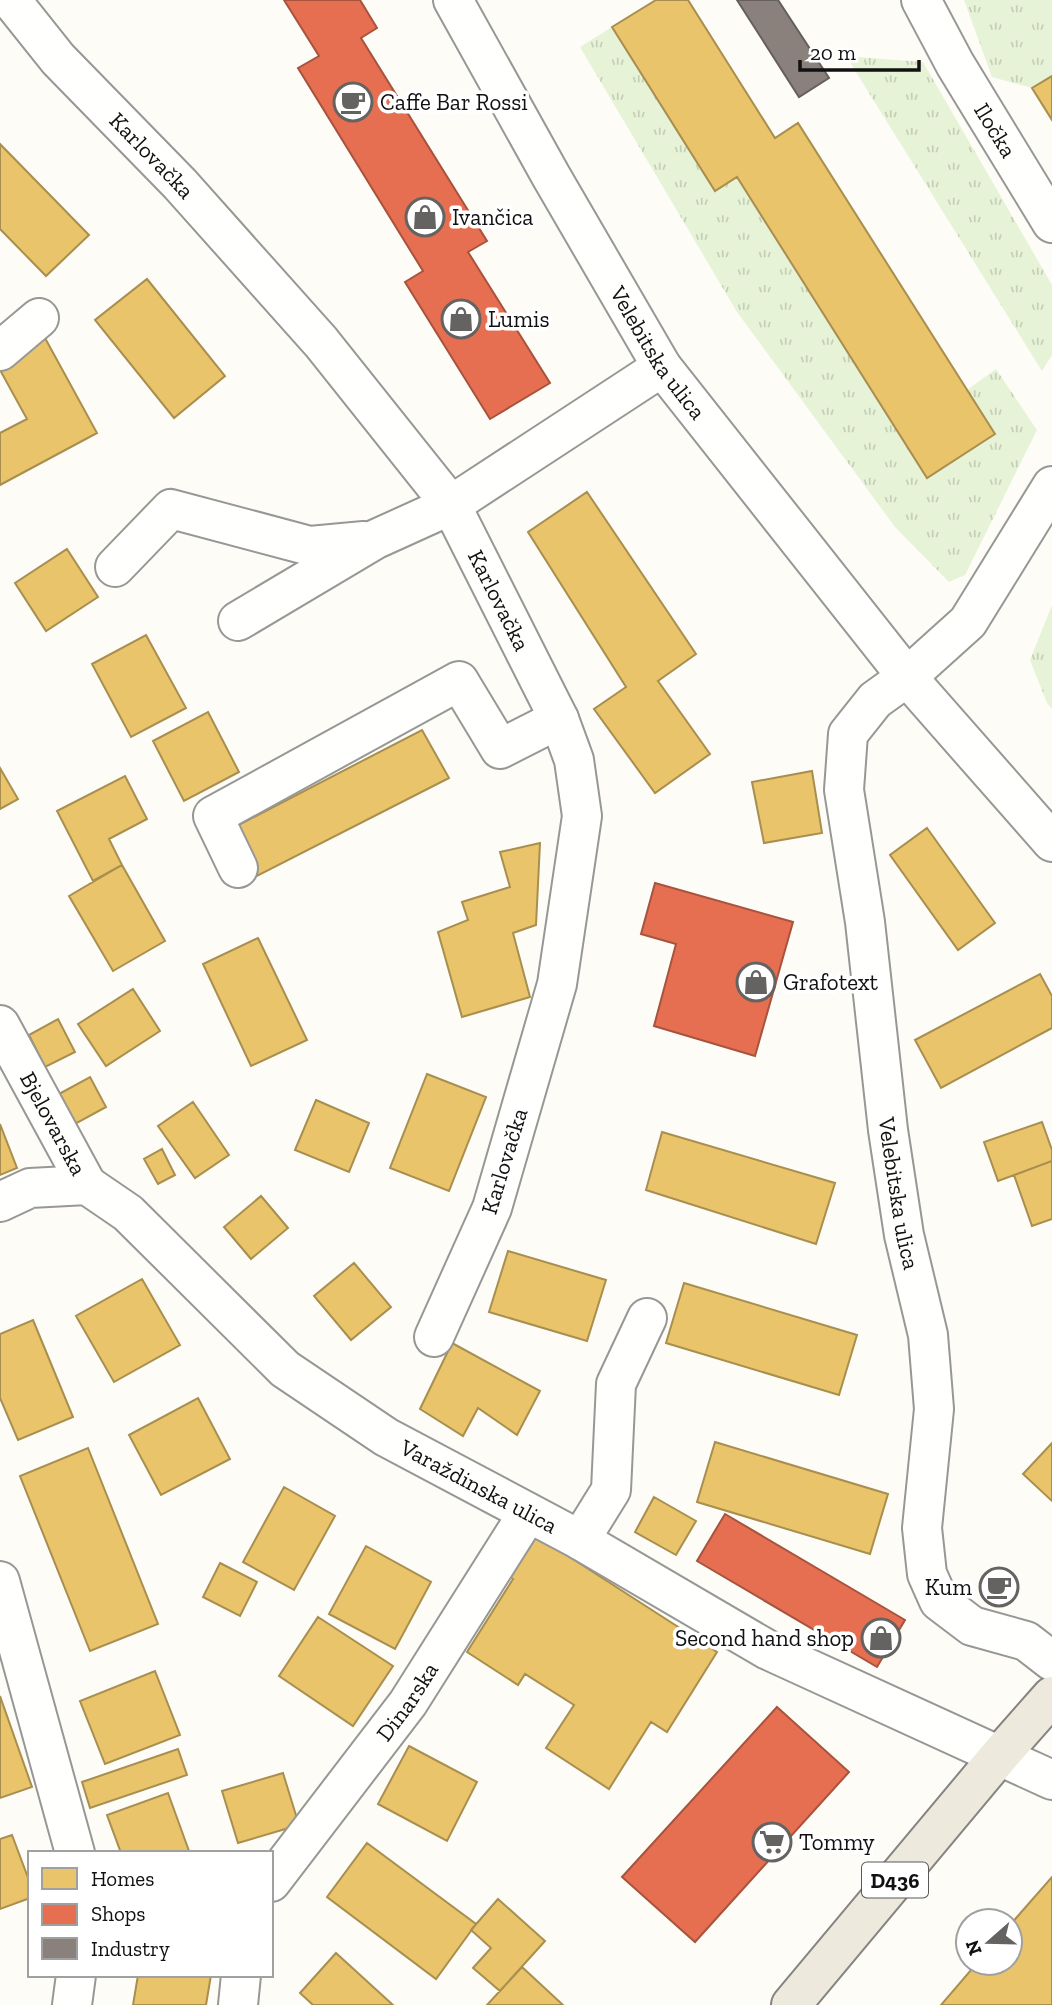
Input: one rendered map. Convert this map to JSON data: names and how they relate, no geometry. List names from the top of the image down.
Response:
{
  "streets": {
    "main road": ["D436"],
    "street": [
      "Iločka",
      "Karlovačka",
      "Velebitska ulica",
      "Bjelovarska",
      "Varaždinska ulica",
      "Dinarska"
    ]
  },
  "crossings": [
    ["Bjelovarska", "Varaždinska ulica"],
    ["Varaždinska ulica", "Dinarska"],
    ["Varaždinska ulica", "D436"]
  ],
  "places": {
    "cafe": ["Caffe Bar Rossi", "Kum"],
    "shop": [
      "Ivančica",
      "Lumis",
      "Grafotext",
      "Second hand shop"
    ],
    "supermarket": ["Tommy"]
  },
  "legend": ["Homes", "Shops", "Industry"],
  "scale_bar": "20 m",
  "north": "left"
}
